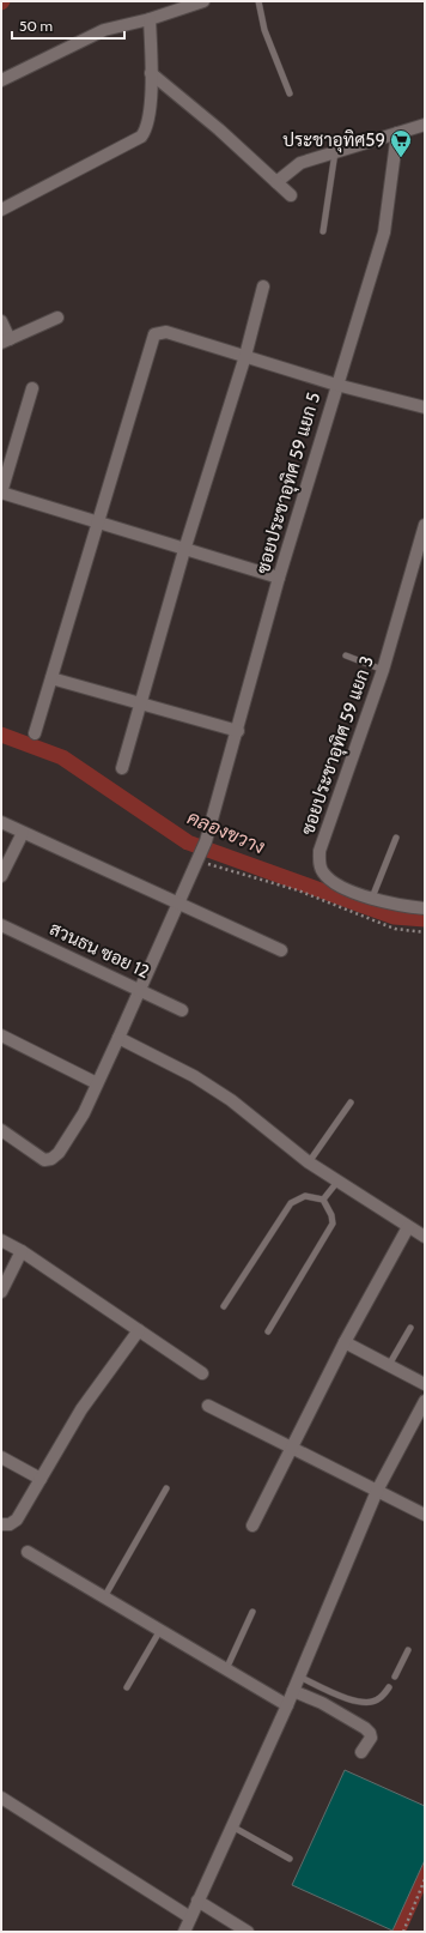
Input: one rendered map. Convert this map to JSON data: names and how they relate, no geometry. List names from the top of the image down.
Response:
{
  "streets": {
    "street": ["ซอยประชาอุทิศ 59 แยก 5", "ซอยประชาอุทิศ 59 แยก 3", "สวนธน ซอย 12"]
  },
  "crossings": [
    ["ซอยประชาอุทิศ 59 แยก 5", "สวนธน ซอย 12"]
  ],
  "water": ["คลองขวาง"],
  "places": {
    "supermarket": ["ประชาอุทิศ59"]
  },
  "scale_bar": "50 m"
}
